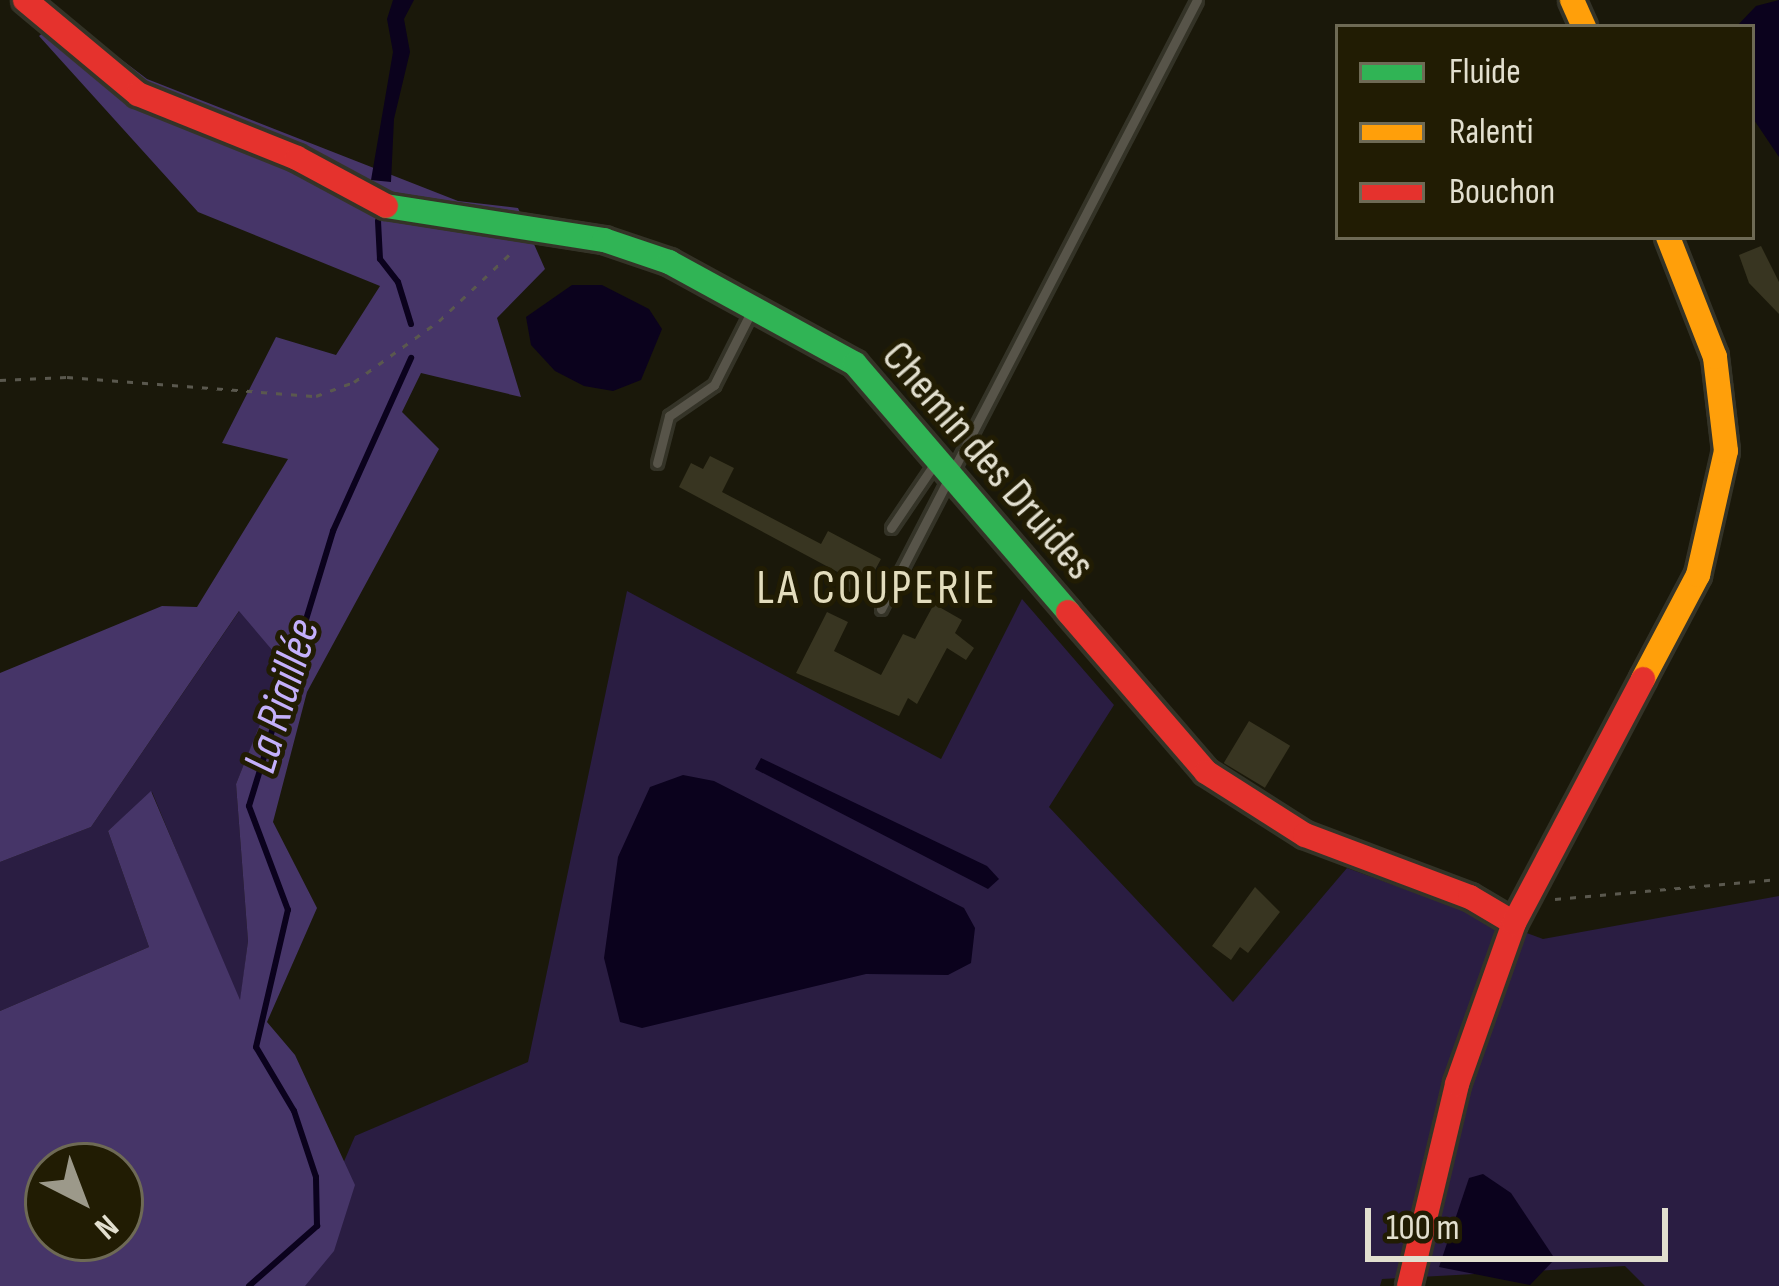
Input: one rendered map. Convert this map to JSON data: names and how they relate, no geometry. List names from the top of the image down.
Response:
{
  "streets": {
    "street": ["Chemin des Druides"]
  },
  "districts": ["LA COUPERIE"],
  "water": ["La Riaillée"],
  "legend": ["Fluide", "Ralenti", "Bouchon"],
  "scale_bar": "100 m",
  "north": "bottom right"
}
